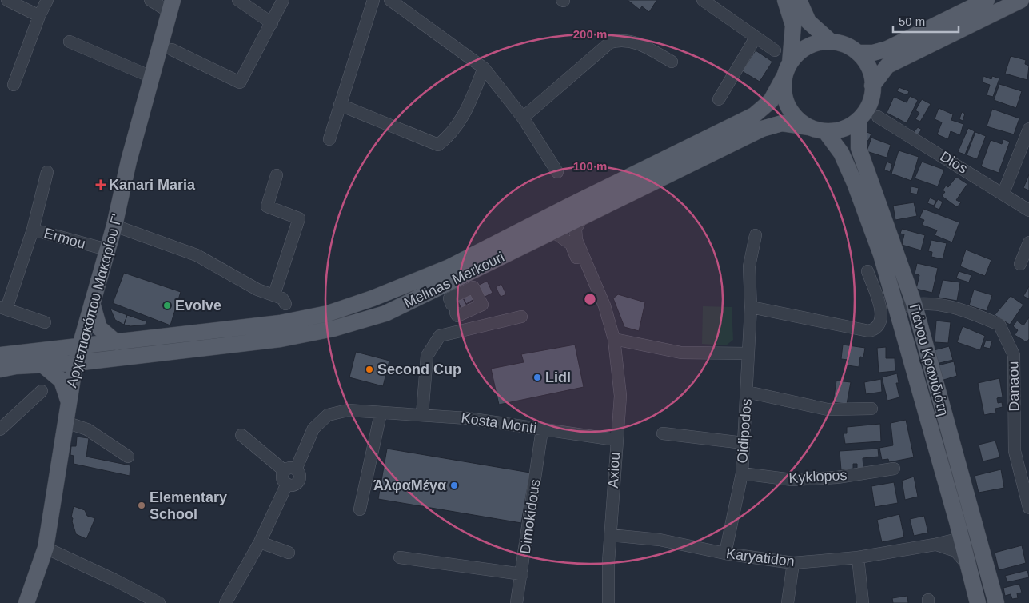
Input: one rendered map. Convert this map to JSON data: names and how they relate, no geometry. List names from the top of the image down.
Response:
{
  "streets": {
    "main road": ["Melinas Merkouri", "Αρχιεπισκόπου Μακαρίου Γ'", "Γιάνου Κρανιδιότη"],
    "street": [
      "Dios",
      "Ermou",
      "Danaou",
      "Kosta Monti",
      "Oidipodos",
      "Axiou",
      "Kyklopos",
      "Dimokidous",
      "Karyatidon"
    ]
  },
  "crossings": [
    ["Ermou", "Αρχιεπισκόπου Μακαρίου Γ'"],
    ["Melinas Merkouri", "Αρχιεπισκόπου Μακαρίου Γ'"],
    ["Melinas Merkouri", "Γιάνου Κρανιδιότη"],
    ["Melinas Merkouri", "Axiou"],
    ["Γιάνου Κρανιδιότη", "Danaou"],
    ["Γιάνου Κρανιδιότη", "Karyatidon"],
    ["Kosta Monti", "Axiou"],
    ["Kosta Monti", "Dimokidous"],
    ["Oidipodos", "Kyklopos"],
    ["Oidipodos", "Karyatidon"],
    ["Axiou", "Karyatidon"]
  ],
  "places": {
    "health": ["Kanari Maria"],
    "other": [
      "Evolve",
      "Second Cup",
      "Lidl",
      "ΆλφαΜέγα",
      "Elementary School"
    ]
  },
  "scale_bar": "50 m",
  "rings": ["200 m", "100 m"]
}
